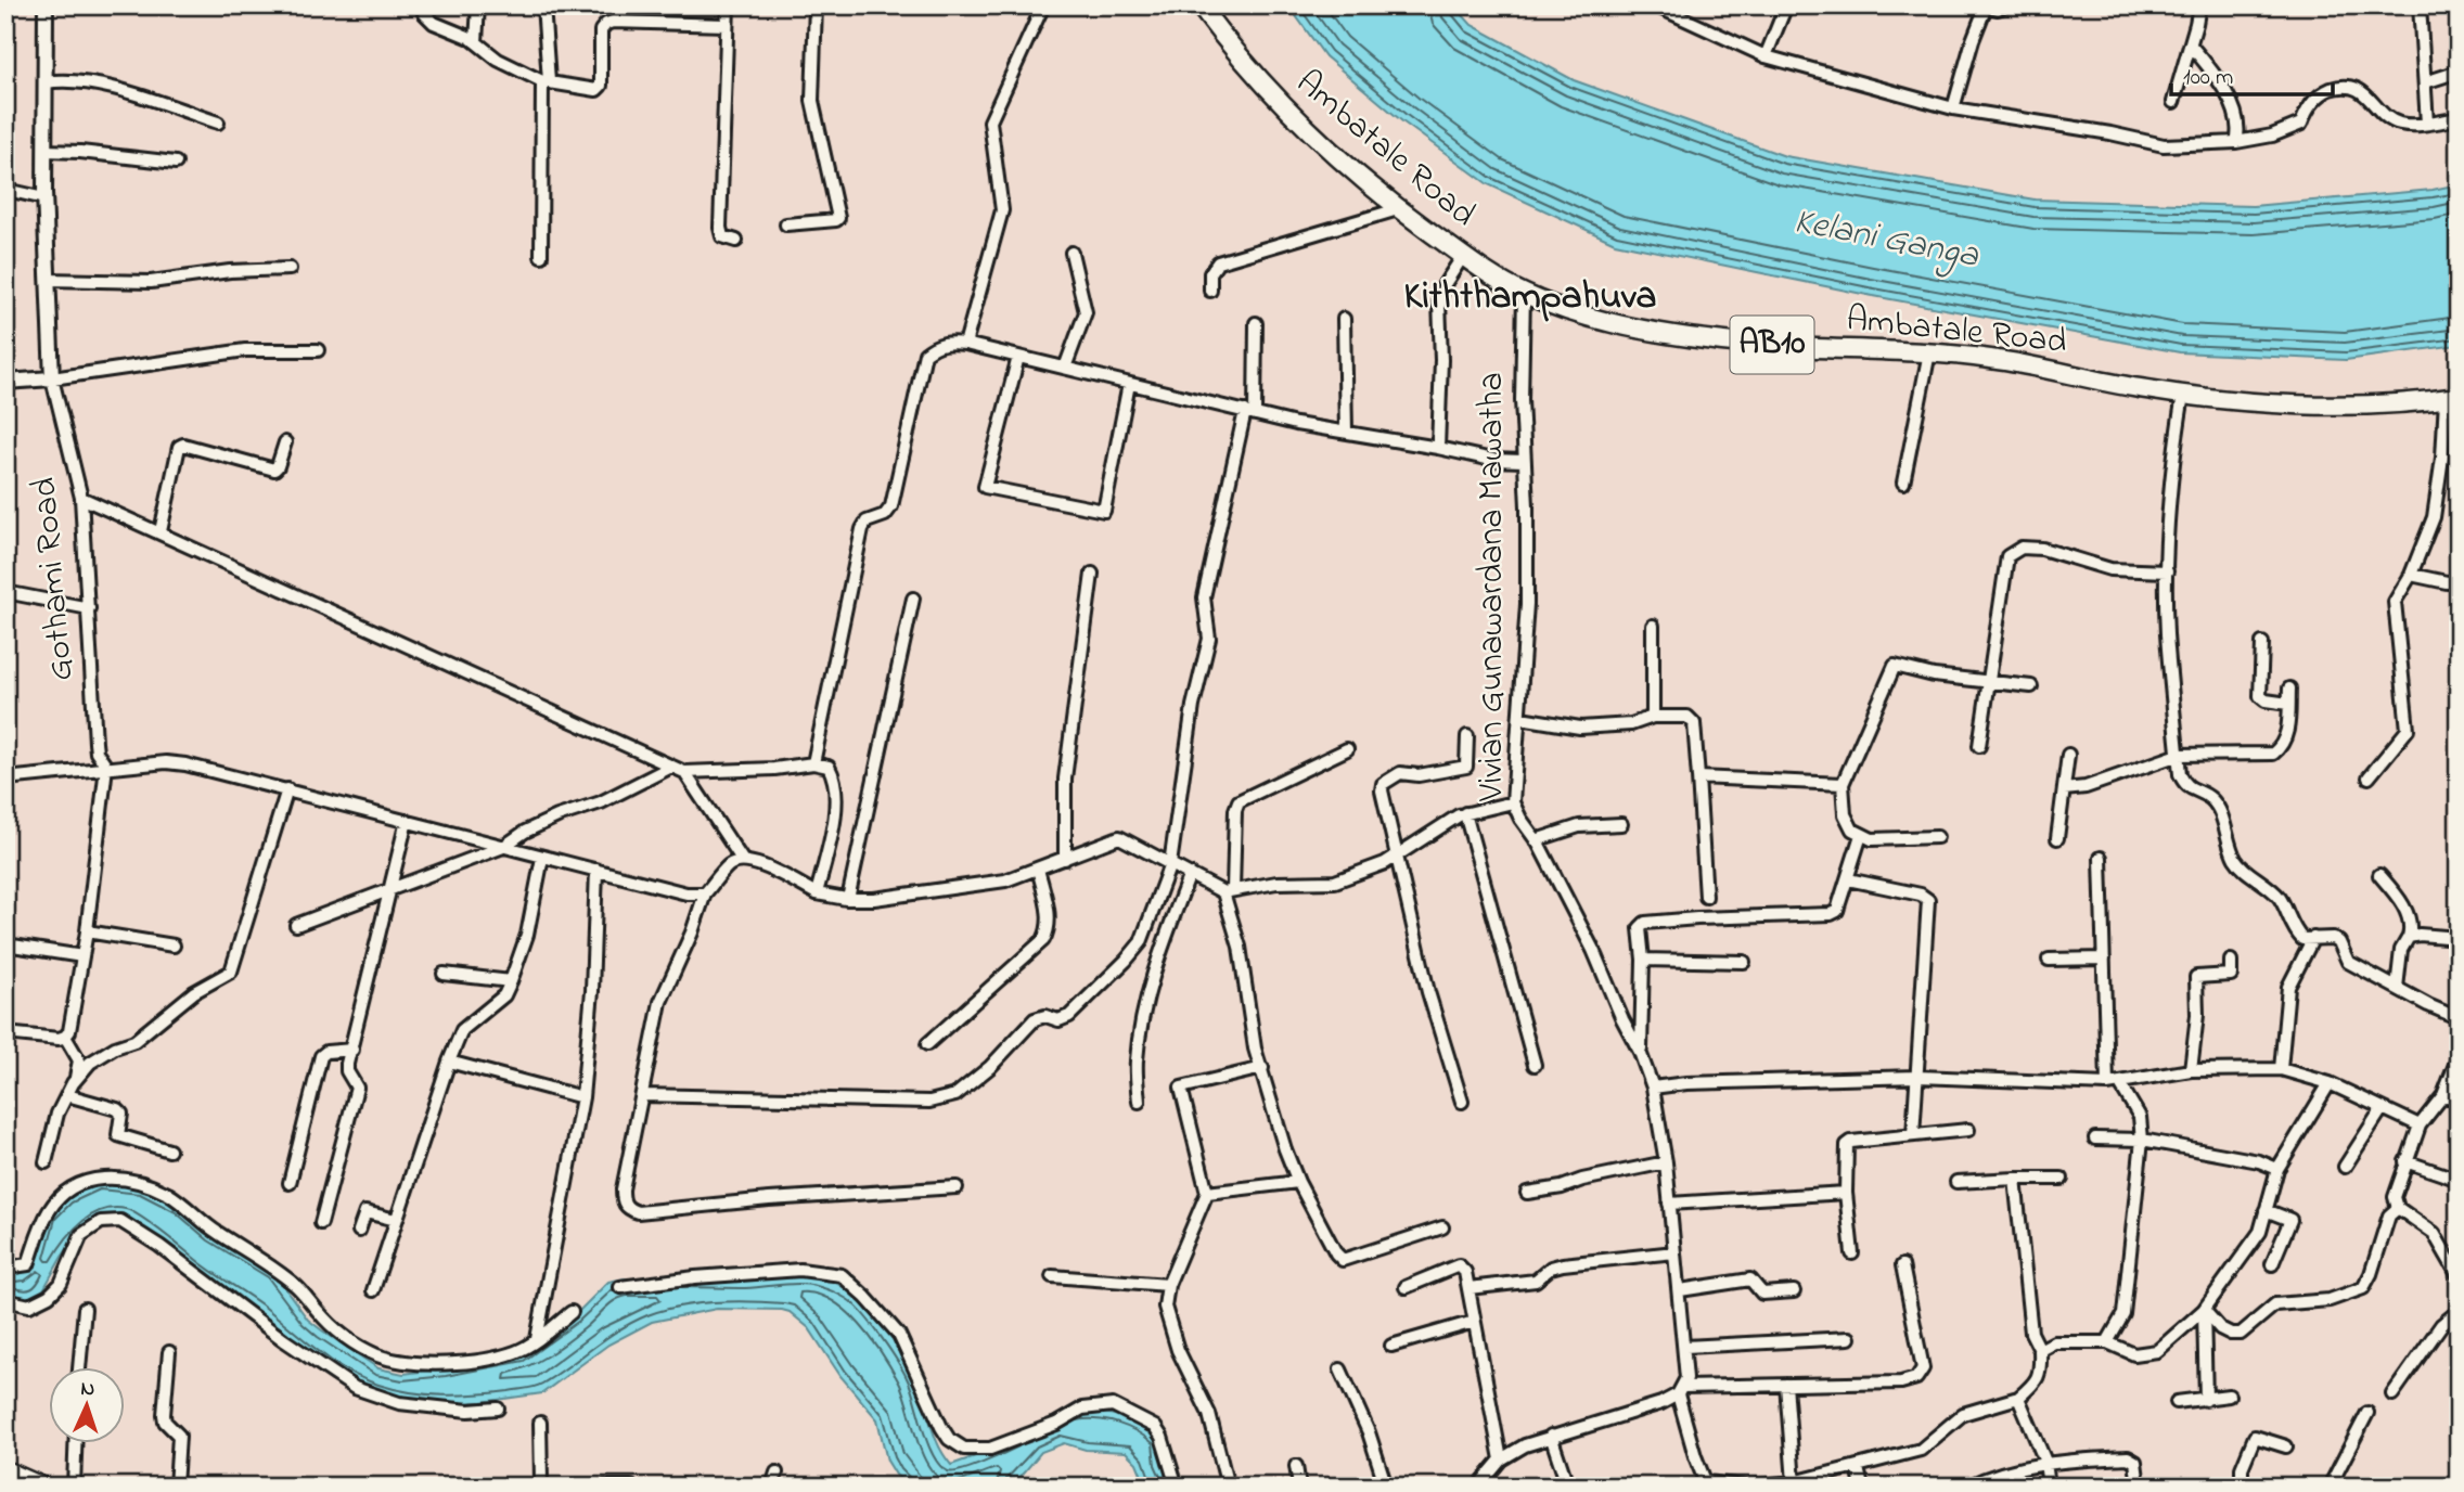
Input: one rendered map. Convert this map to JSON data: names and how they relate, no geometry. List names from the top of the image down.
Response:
{
  "streets": {
    "main road": ["Ambatale Road", "AB10"],
    "street": ["Gothami Road", "Vivian Gunawardana Mawatha"]
  },
  "crossings": [
    ["Ambatale Road", "Vivian Gunawardana Mawatha"]
  ],
  "districts": ["Kiththampahuva"],
  "water": ["Kelani Ganga"],
  "scale_bar": "100 m",
  "north": "top"
}
